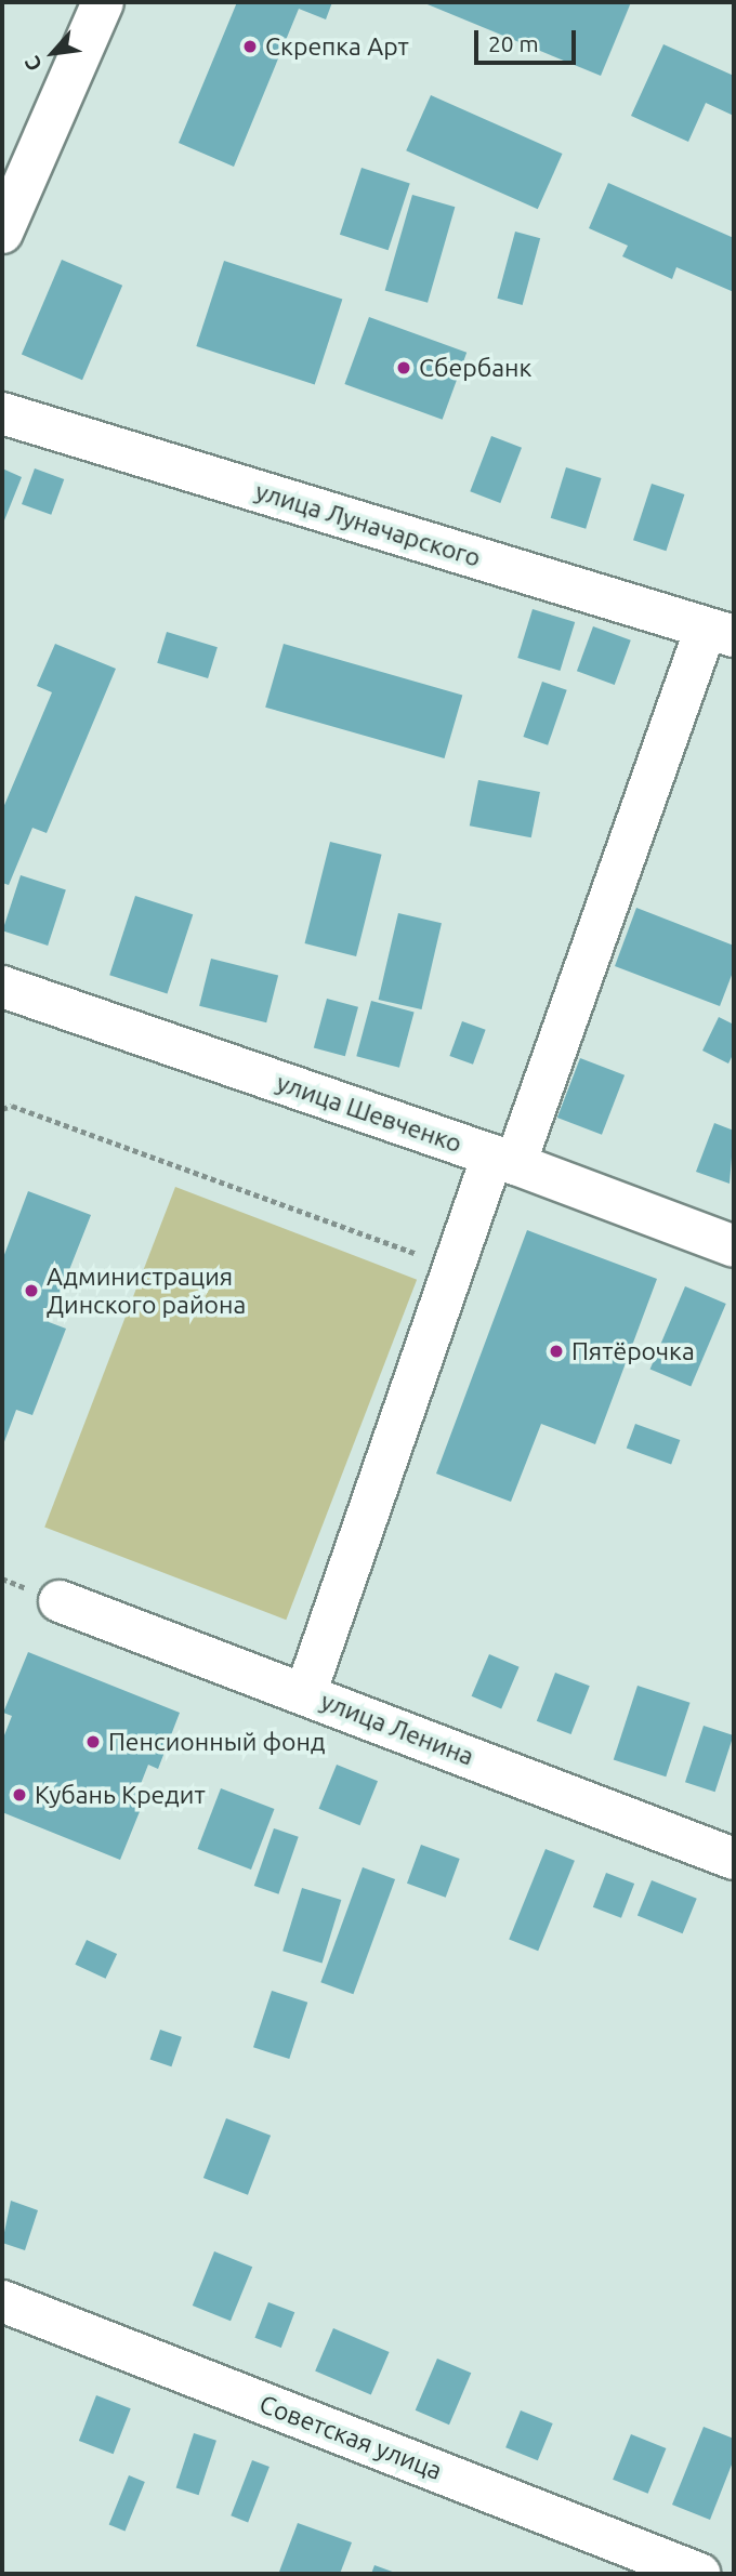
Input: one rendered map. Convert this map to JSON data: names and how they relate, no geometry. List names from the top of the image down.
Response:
{
  "streets": {
    "street": [
      "улица Луначарского",
      "улица Шевченко",
      "улица Ленина",
      "Советская улица"
    ]
  },
  "places": [
    "Скрепка Арт",
    "Сбербанк",
    "Администрация Динского района",
    "Пятёрочка",
    "Пенсионный фонд",
    "Кубань Кредит"
  ],
  "scale_bar": "20 m",
  "north": "bottom left"
}
